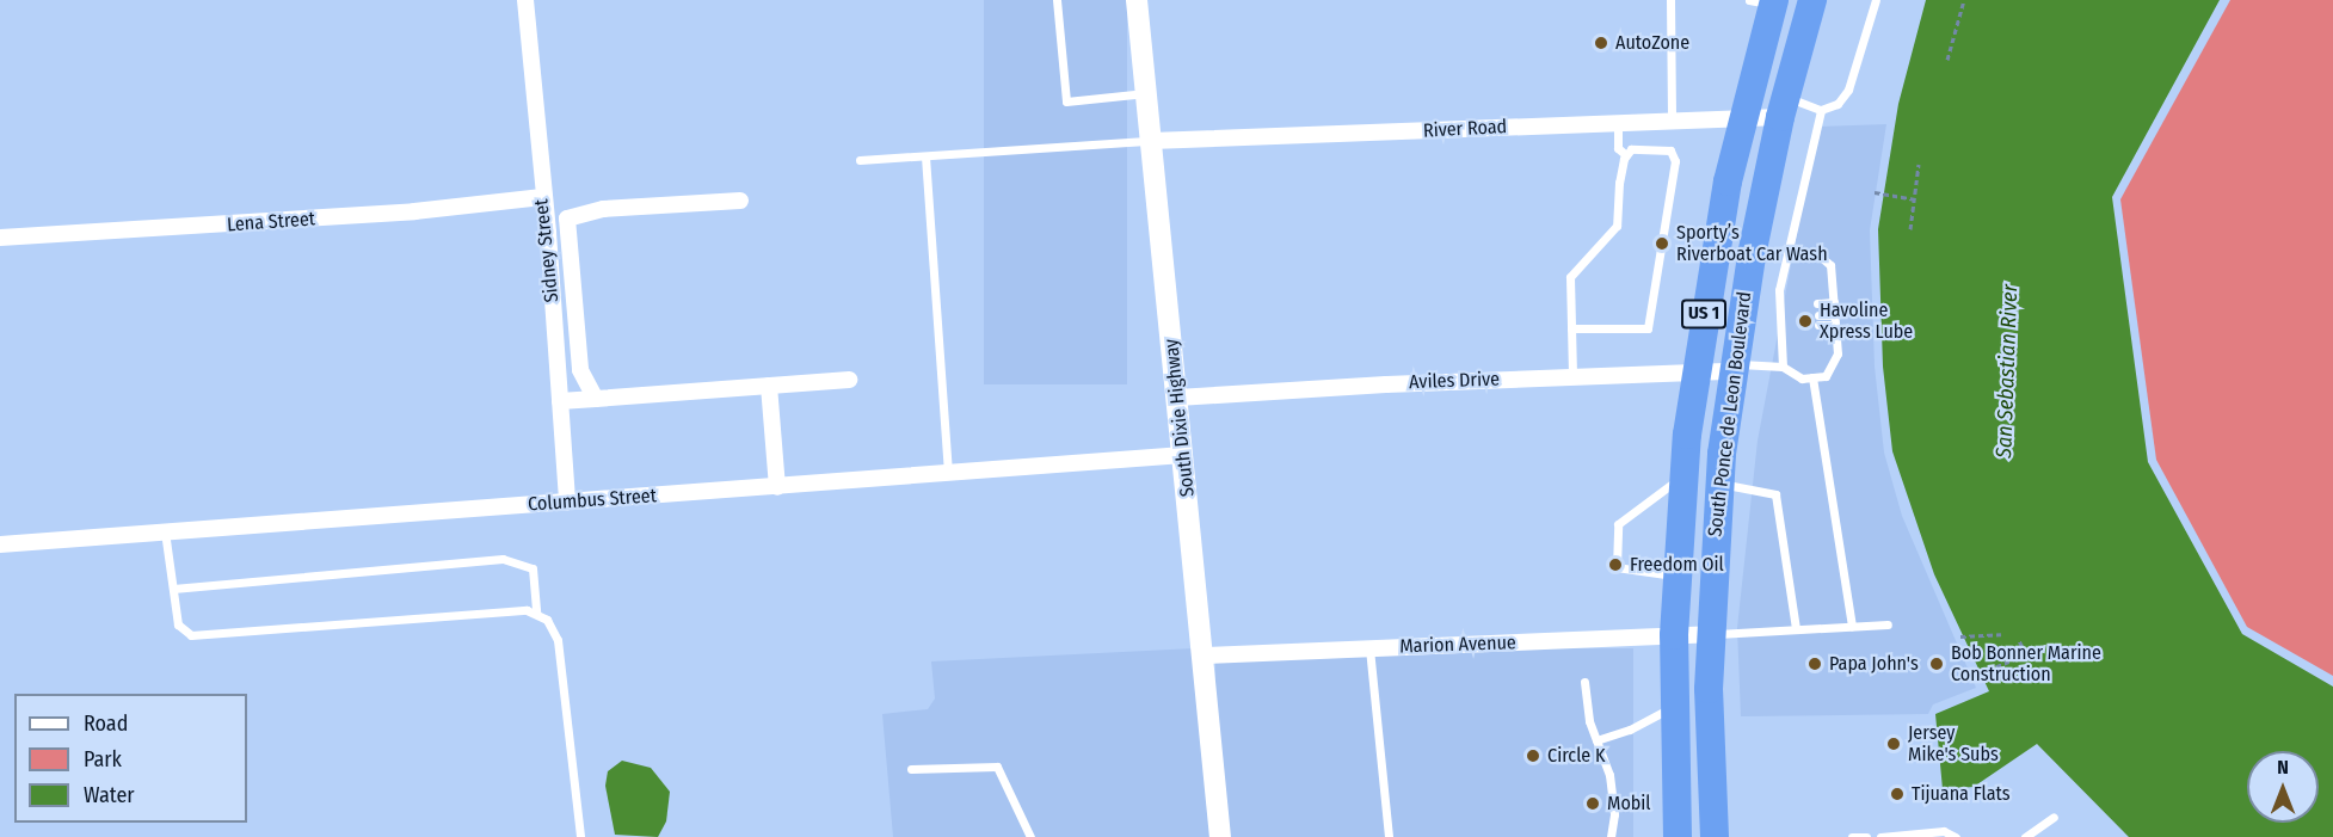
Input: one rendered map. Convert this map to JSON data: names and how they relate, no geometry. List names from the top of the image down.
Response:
{
  "streets": {
    "highway": ["US 1", "South Ponce de Leon Boulevard"],
    "main road": ["South Dixie Highway"],
    "street": [
      "River Road",
      "Lena Street",
      "Sidney Street",
      "Aviles Drive",
      "Columbus Street",
      "Marion Avenue"
    ]
  },
  "crossings": [
    ["River Road", "South Ponce de Leon Boulevard"],
    ["River Road", "South Dixie Highway"],
    ["Lena Street", "Sidney Street"],
    ["Sidney Street", "Columbus Street"],
    ["Aviles Drive", "South Ponce de Leon Boulevard"],
    ["Aviles Drive", "South Dixie Highway"],
    ["South Ponce de Leon Boulevard", "Marion Avenue"],
    ["South Dixie Highway", "Columbus Street"],
    ["South Dixie Highway", "Marion Avenue"]
  ],
  "water": ["San Sebastian River"],
  "places": [
    "AutoZone",
    "Sporty’s Riverboat Car Wash",
    "Havoline Xpress Lube",
    "Freedom Oil",
    "Papa John's",
    "Bob Bonner Marine Construction",
    "Jersey Mike's Subs",
    "Circle K",
    "Tijuana Flats",
    "Mobil"
  ],
  "legend": ["Road", "Park", "Water"],
  "north": "top"
}
